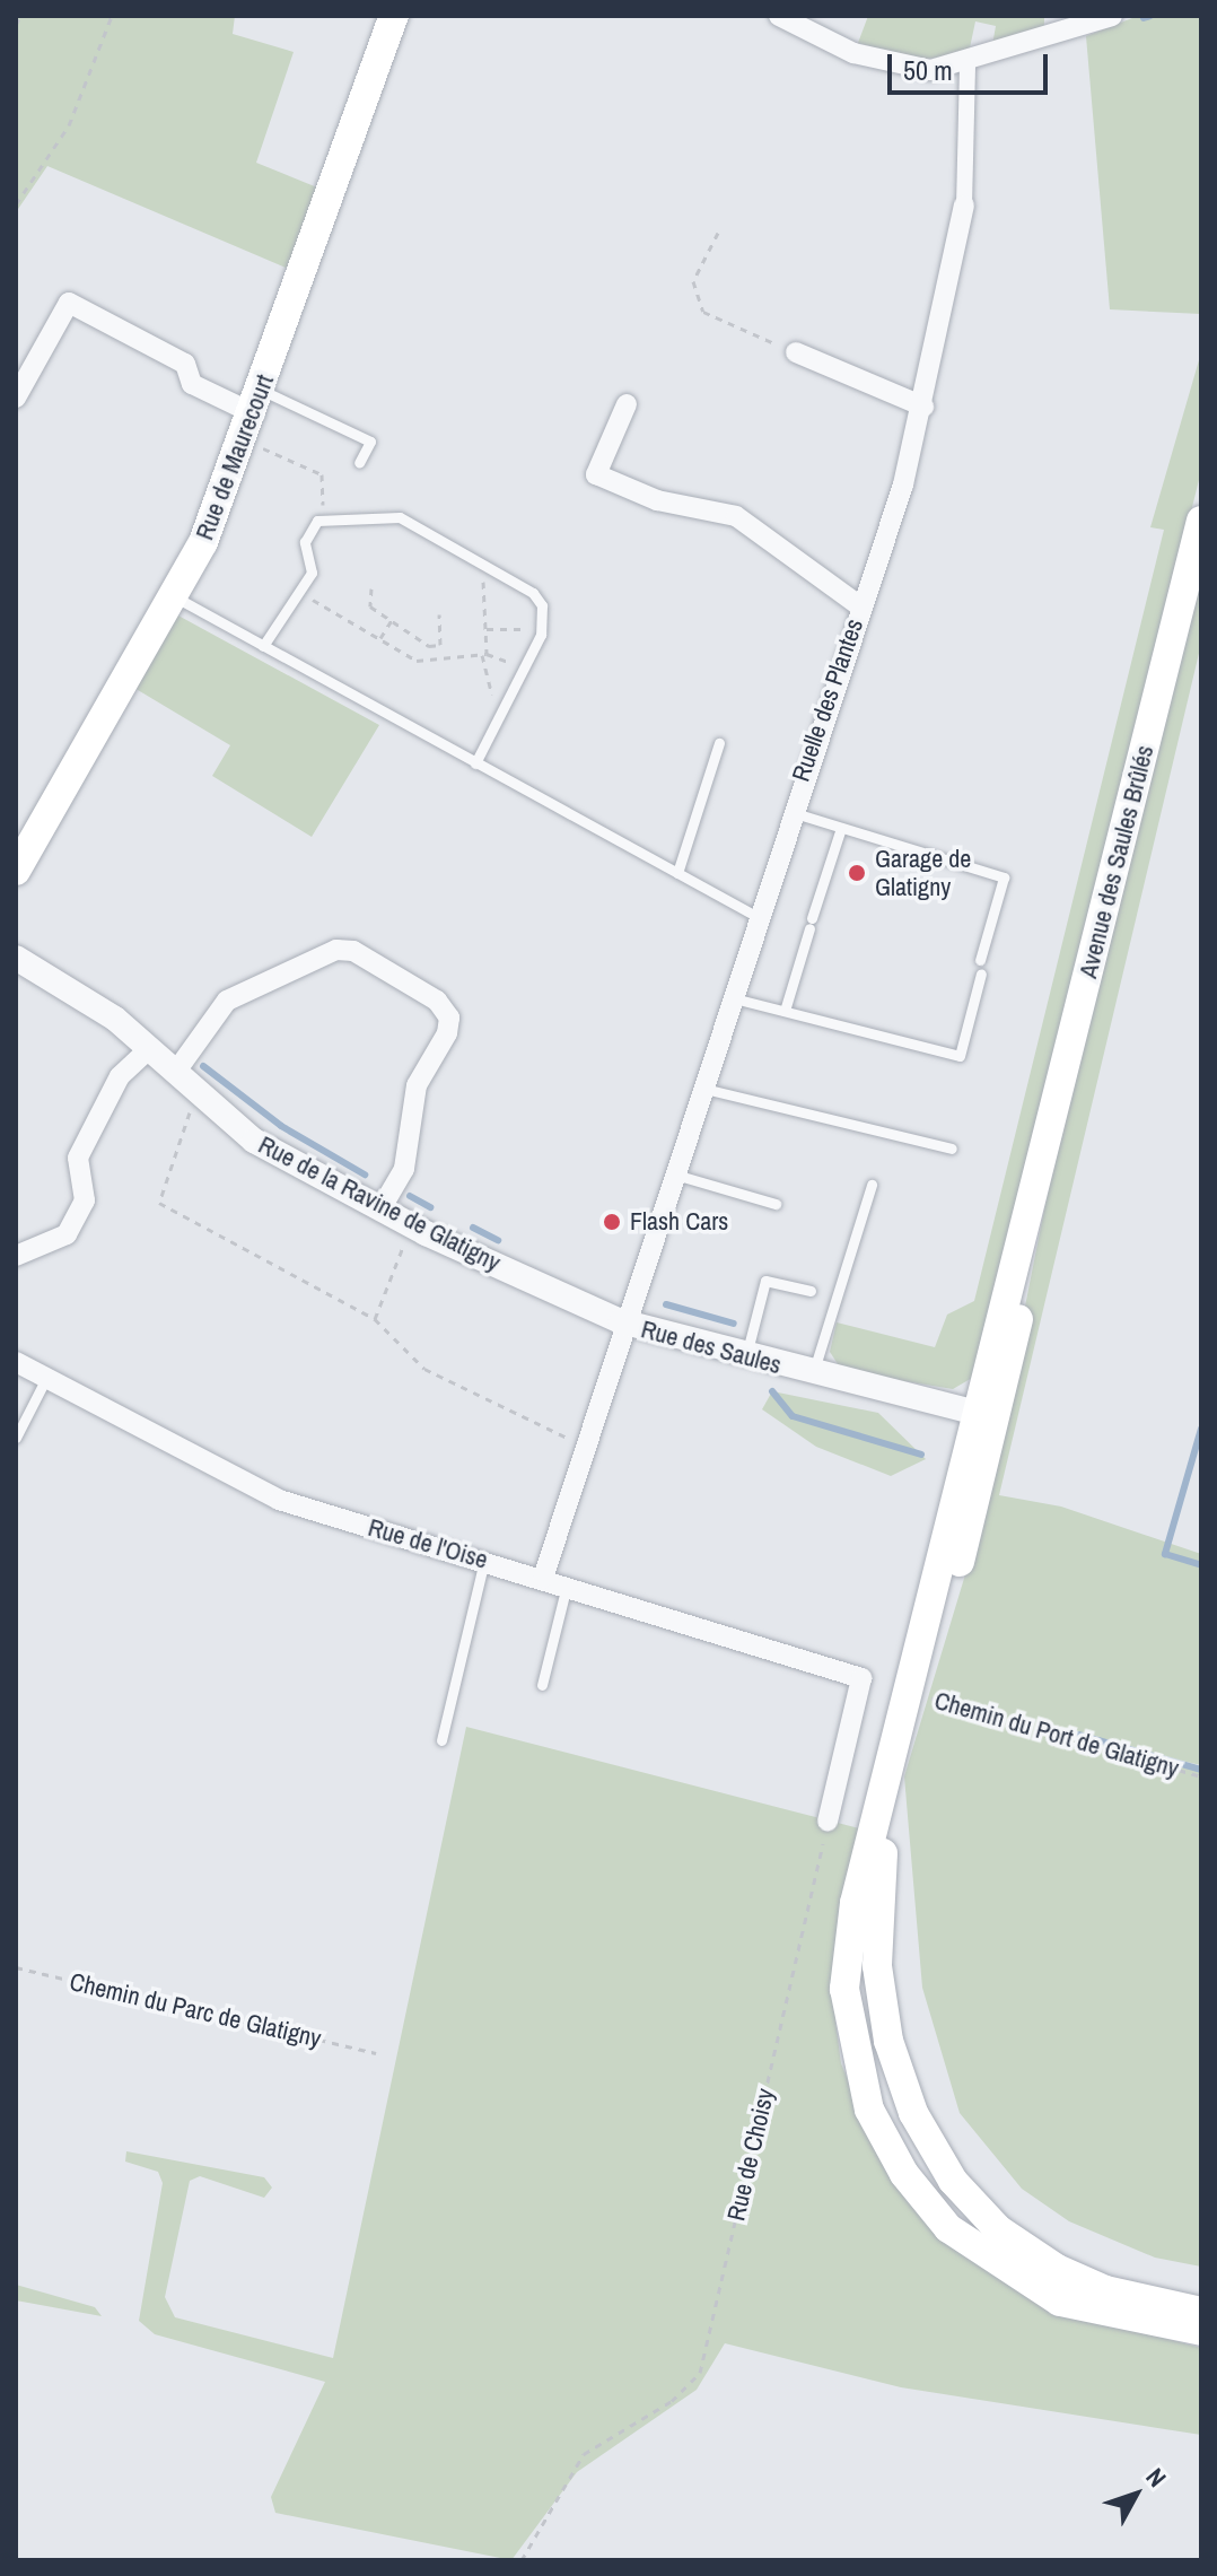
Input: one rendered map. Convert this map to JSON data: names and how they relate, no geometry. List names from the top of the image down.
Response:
{
  "streets": {
    "main road": ["Rue de Maurecourt", "Avenue des Saules Brûlés"],
    "street": [
      "Ruelle des Plantes",
      "Rue de la Ravine de Glatigny",
      "Rue des Saules",
      "Rue de l'Oise"
    ],
    "path": ["Chemin du Port de Glatigny", "Chemin du Parc de Glatigny", "Rue de Choisy"]
  },
  "crossings": [
    ["Ruelle des Plantes", "Rue de la Ravine de Glatigny"],
    ["Ruelle des Plantes", "Rue des Saules"],
    ["Avenue des Saules Brûlés", "Rue des Saules"],
    ["Avenue des Saules Brûlés", "Chemin du Port de Glatigny"],
    ["Rue de la Ravine de Glatigny", "Rue des Saules"],
    ["Rue des Saules", "Rue de l'Oise"],
    ["Rue de l'Oise", "Rue de Choisy"]
  ],
  "places": ["Garage de Glatigny", "Flash Cars"],
  "scale_bar": "50 m",
  "north": "top right"
}
